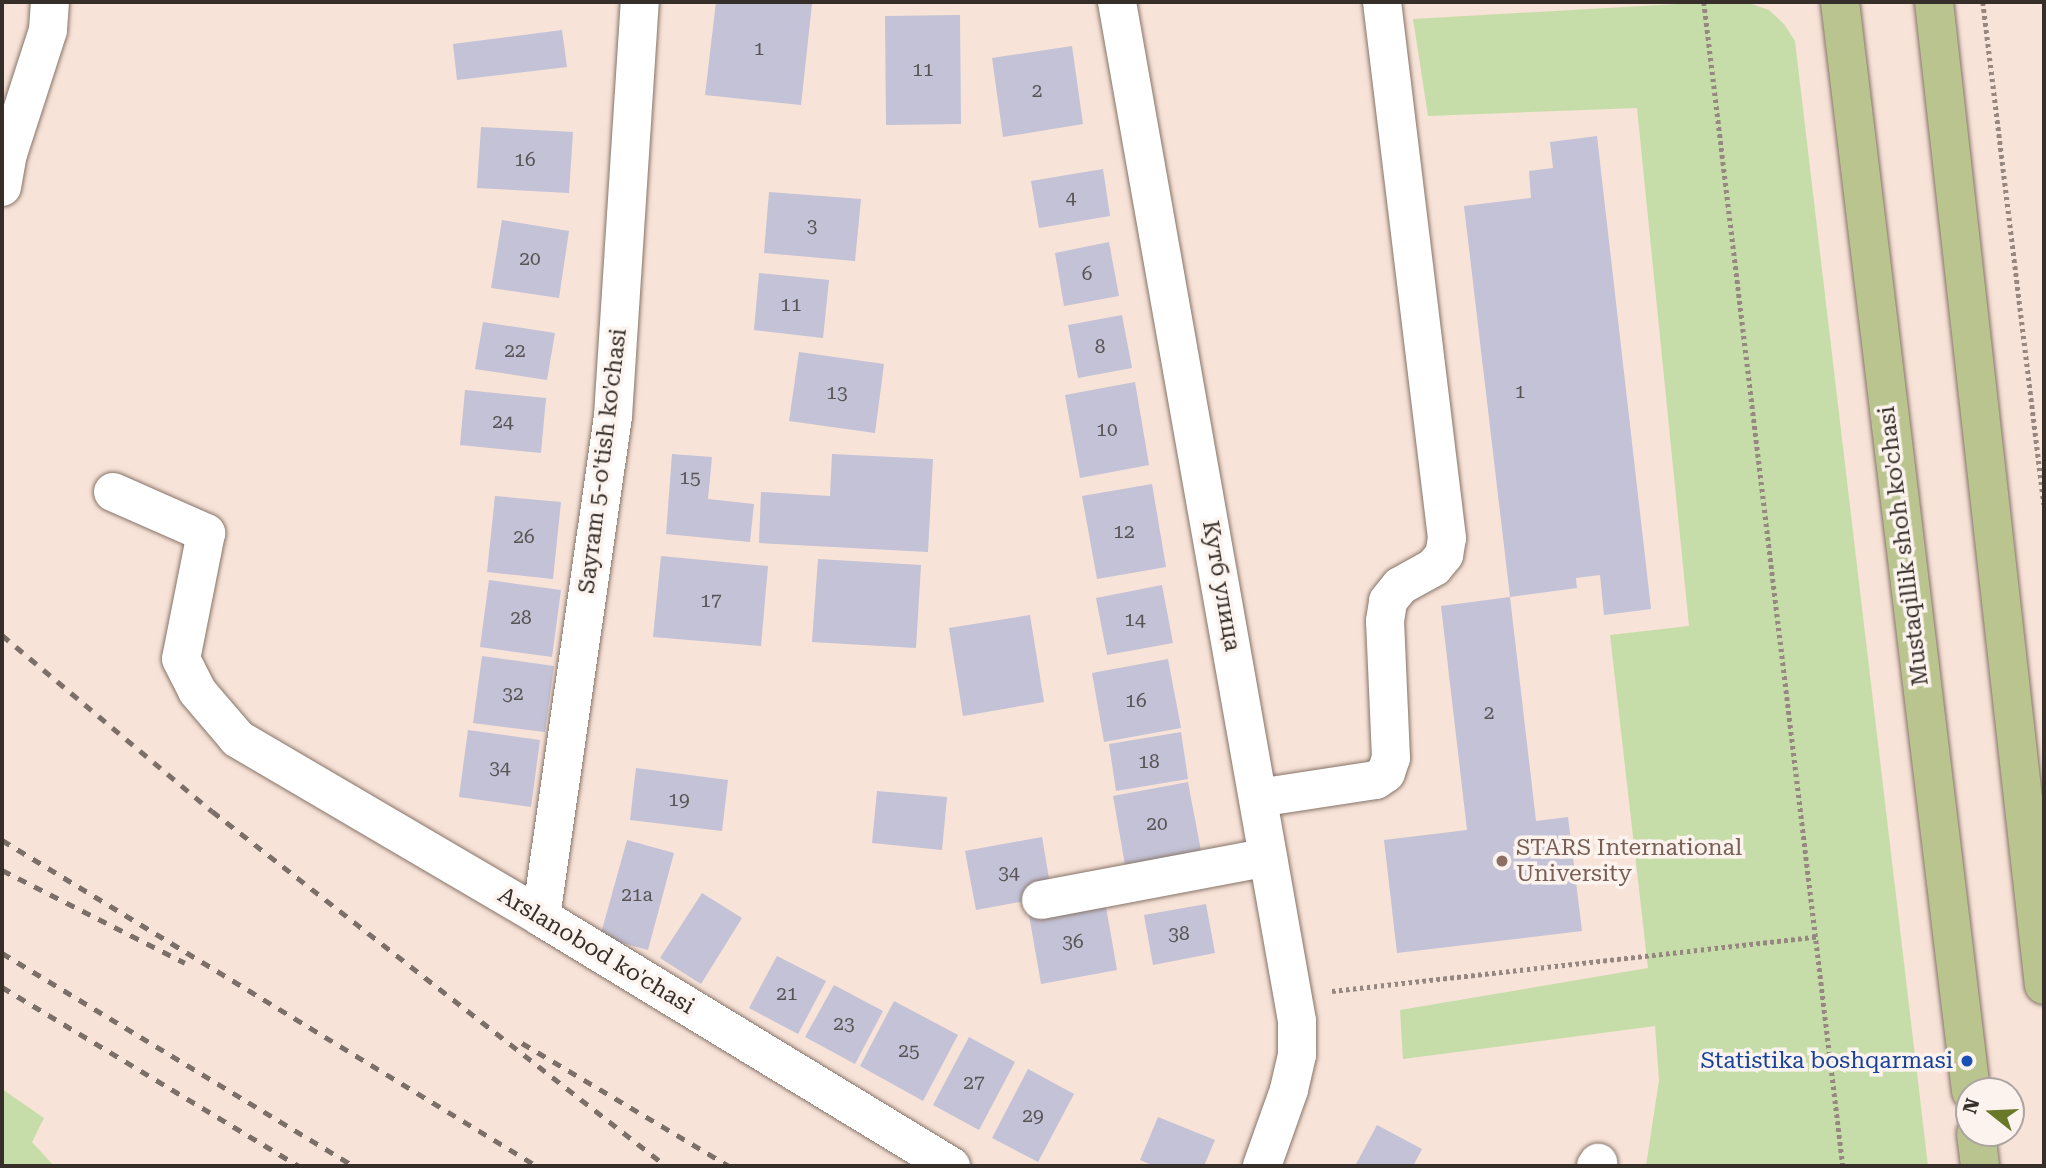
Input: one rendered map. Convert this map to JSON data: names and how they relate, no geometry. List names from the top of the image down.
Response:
{
  "streets": {
    "main road": ["Mustaqillik shoh ko'chasi"],
    "street": ["Sayram 5-o'tish ko'chasi", "Кутб улица", "Arslanobod ko'chasi"]
  },
  "crossings": [
    ["Sayram 5-o'tish ko'chasi", "Arslanobod ko'chasi"]
  ],
  "places": ["STARS International University", "Statistika boshqarmasi"],
  "house_numbers": [
    "1",
    "11",
    "2",
    "16",
    "4",
    "3",
    "20",
    "6",
    "11",
    "8",
    "22",
    "1",
    "13",
    "24",
    "10",
    "15",
    "12",
    "26",
    "17",
    "28",
    "14",
    "32",
    "16",
    "2",
    "18",
    "34",
    "19",
    "20",
    "34",
    "21a",
    "38",
    "36",
    "21",
    "23",
    "25",
    "27",
    "29"
  ],
  "north": "left"
}
